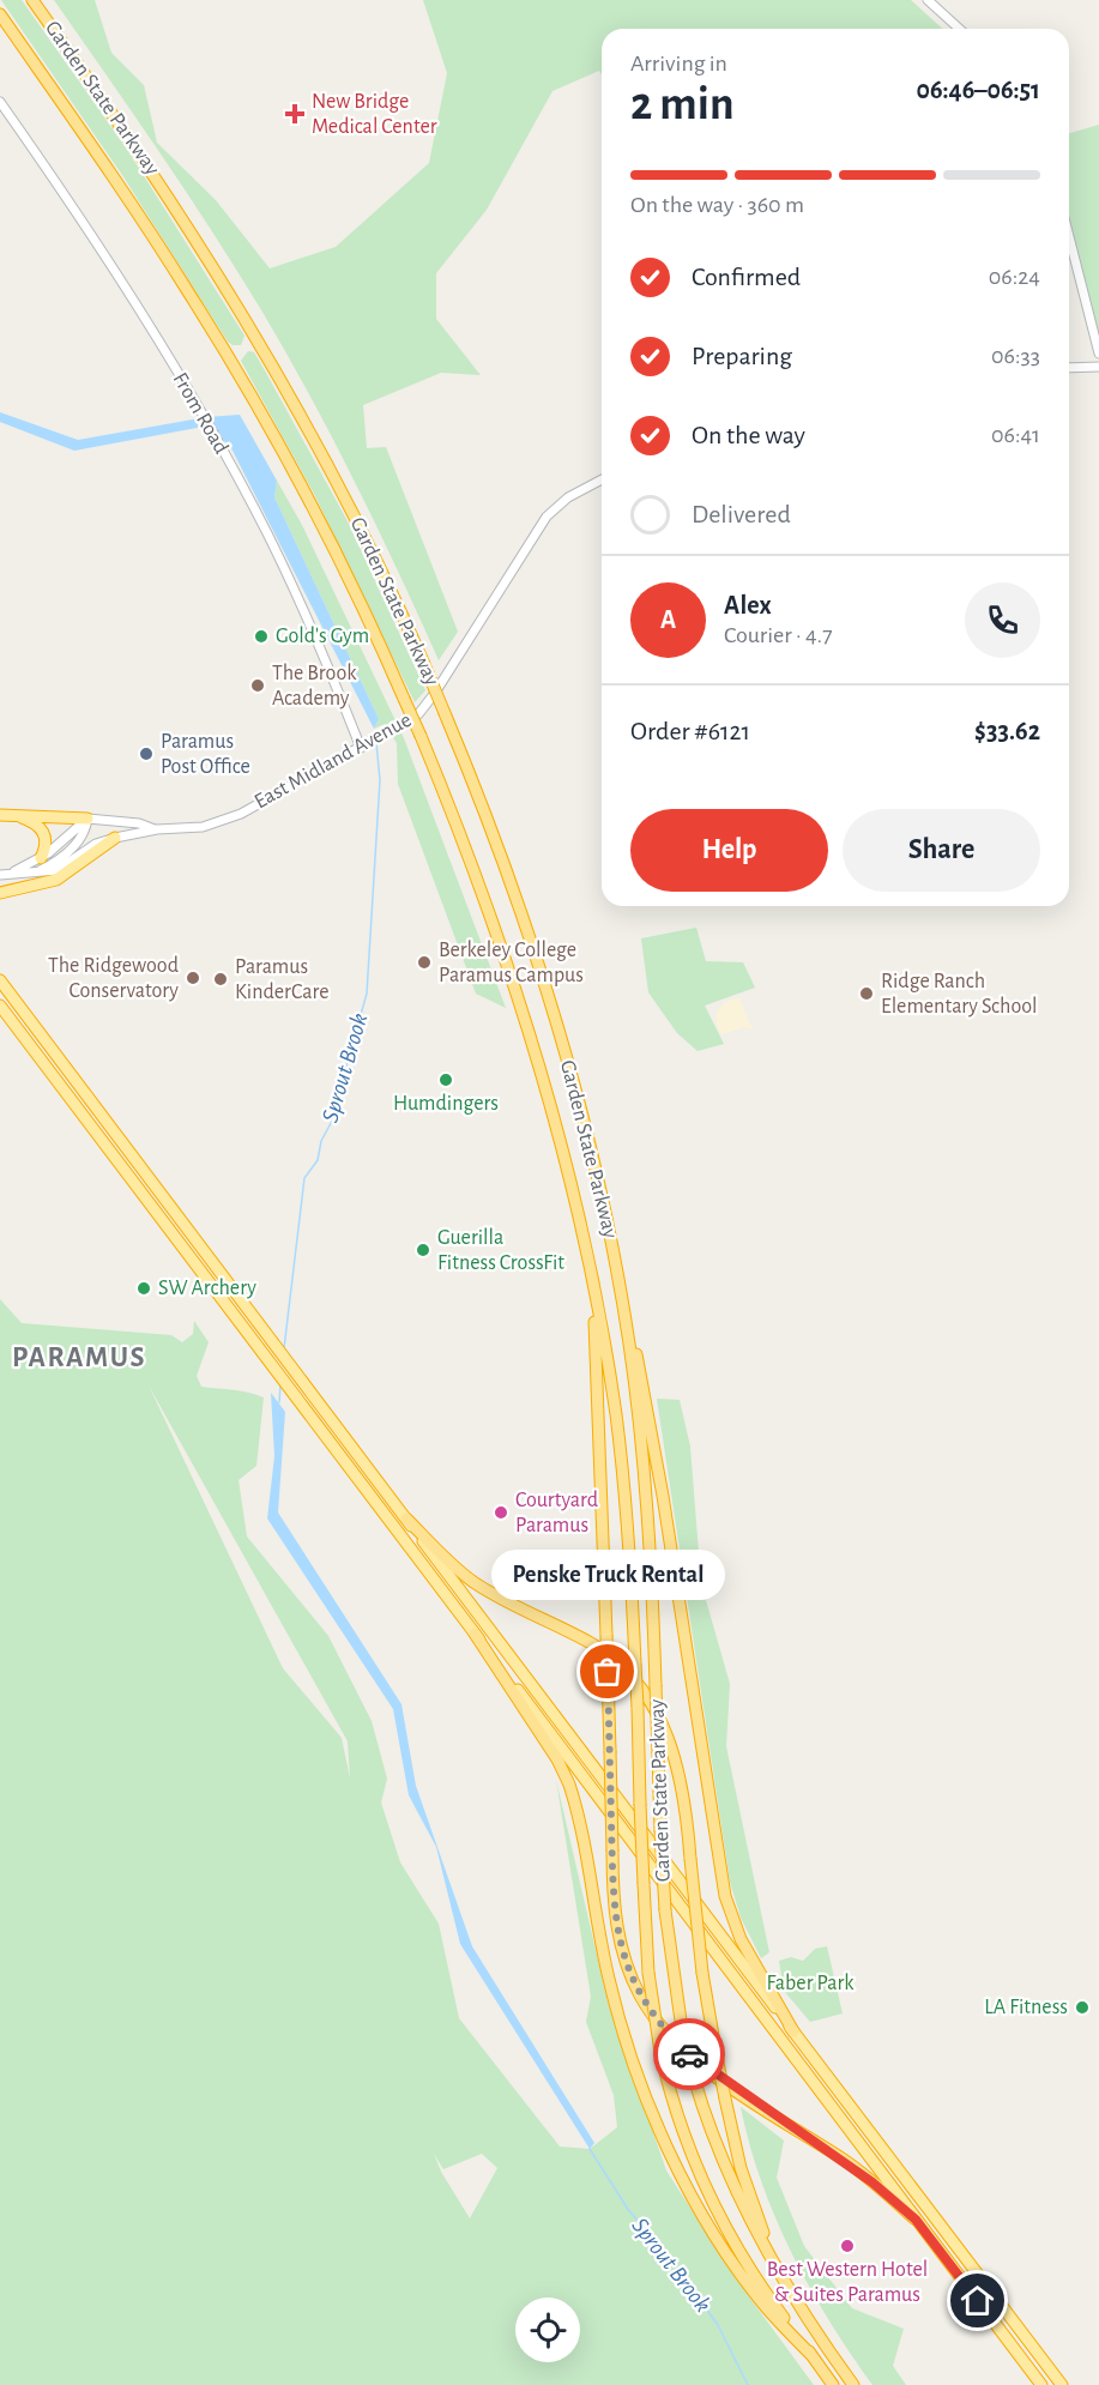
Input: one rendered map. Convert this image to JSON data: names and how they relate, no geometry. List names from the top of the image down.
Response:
{
  "streets": {
    "highway": ["Garden State Parkway"],
    "street": ["From Road", "East Midland Avenue"]
  },
  "crossings": [
    ["From Road", "East Midland Avenue"]
  ],
  "districts": ["PARAMUS"],
  "water": ["Sprout Brook"],
  "parks": ["Faber Park"],
  "places": {
    "health": ["New Bridge Medical Center"],
    "other": [
      "Gold's Gym",
      "The Brook Academy",
      "Paramus Post Office",
      "Berkeley College Paramus Campus",
      "The Ridgewood Conservatory",
      "Paramus KinderCare",
      "Ridge Ranch Elementary School",
      "Humdingers",
      "Guerilla Fitness CrossFit",
      "SW Archery",
      "Courtyard Paramus",
      "Penske Truck Rental",
      "LA Fitness",
      "Best Western Hotel & Suites Paramus"
    ]
  },
  "page": {
    "heading": ["2 min", "Arriving in", "06:46–06:51"],
    "panel": [
      "Alex",
      "Courier · 4.7",
      "Order #6121",
      "$33.62"
    ],
    "bar": "On the way · 360 m",
    "list": [
      ["Confirmed", "06:24"],
      ["Preparing", "06:33"],
      ["On the way", "06:41"],
      "Delivered"
    ],
    "round": "A",
    "buttons": ["Help", "Share"],
    "bubble": "Penske Truck Rental"
  }
}
